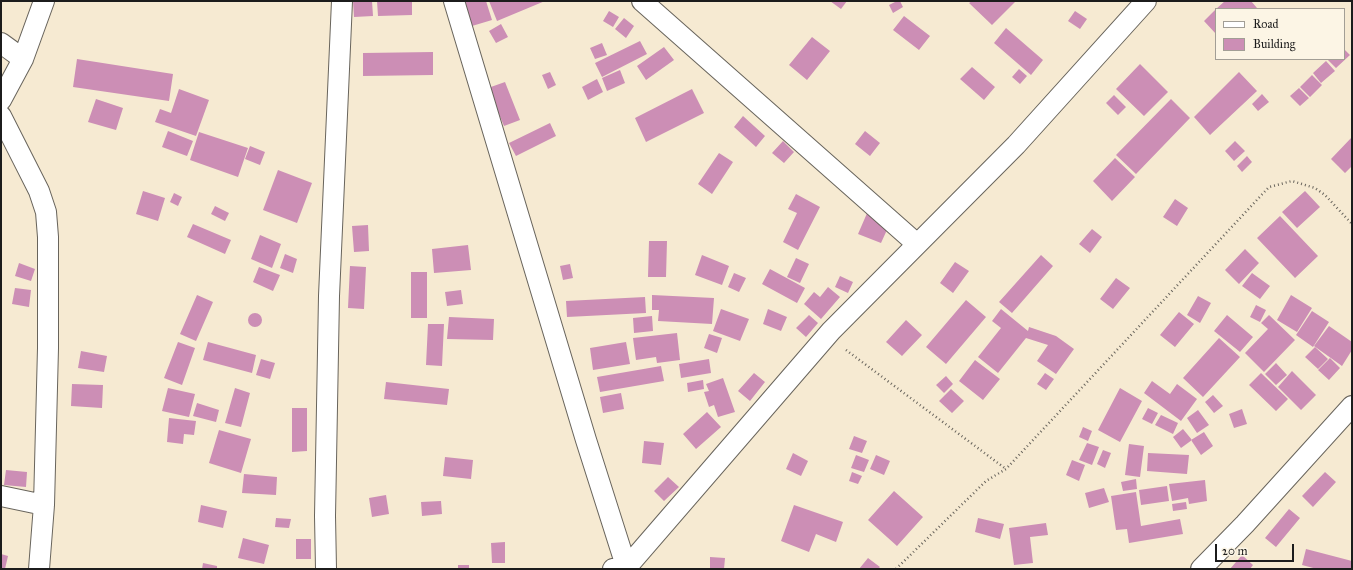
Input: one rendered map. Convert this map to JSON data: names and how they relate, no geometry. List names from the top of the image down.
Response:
{
  "legend": ["Road", "Building"],
  "scale_bar": "20 m"
}
